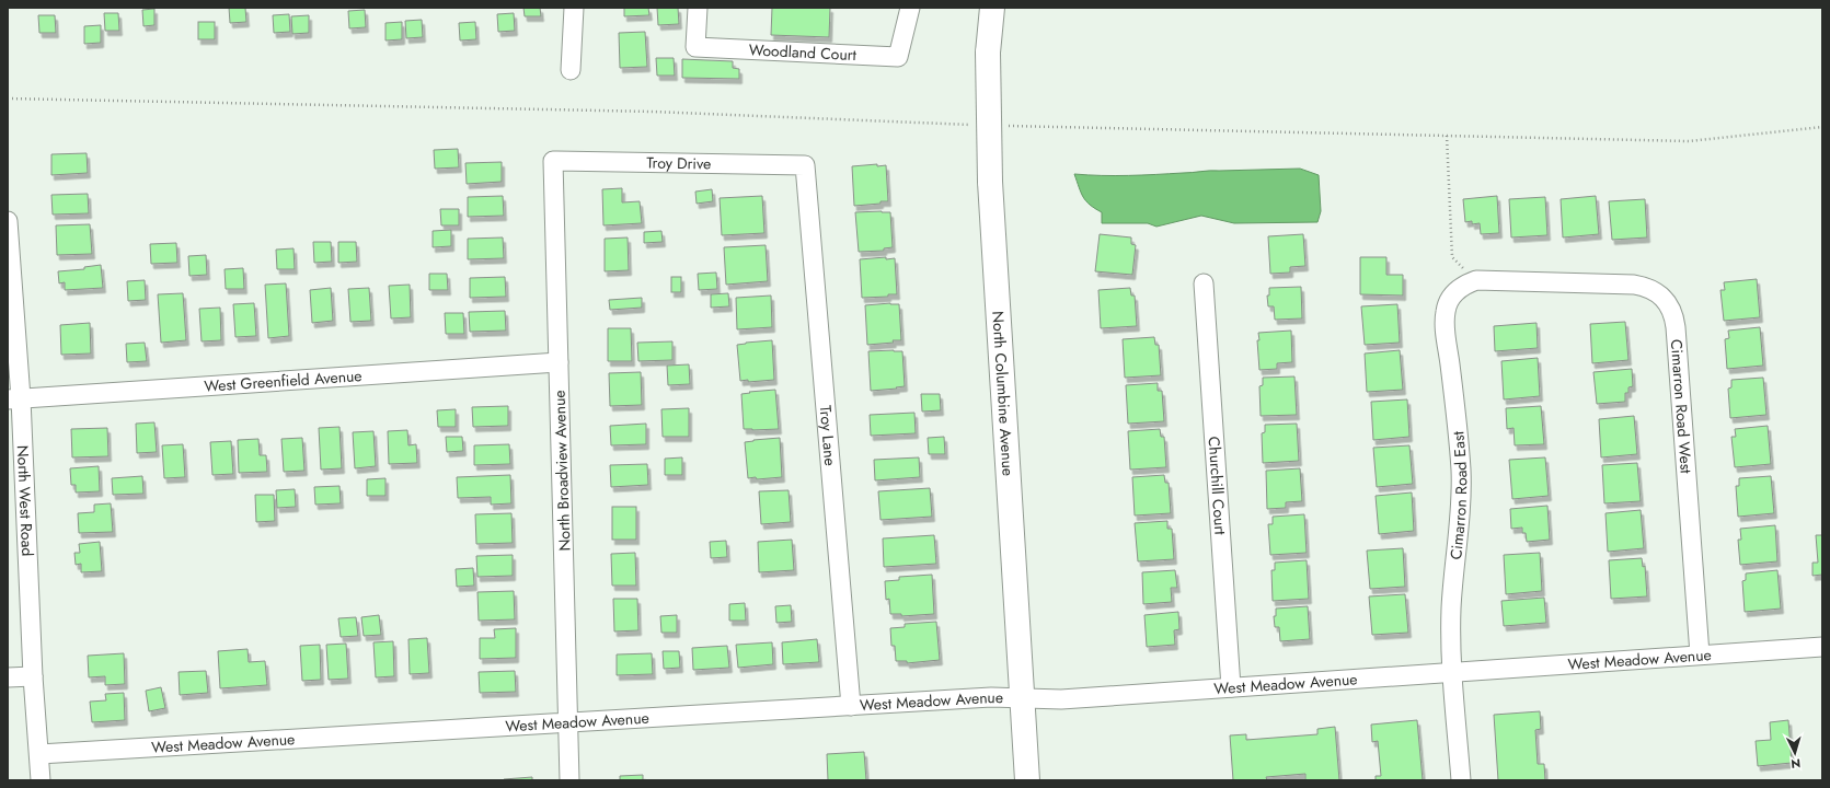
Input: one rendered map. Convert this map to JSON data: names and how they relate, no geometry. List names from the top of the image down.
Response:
{
  "streets": {
    "main road": ["North Columbine Avenue"],
    "street": [
      "Woodland Court",
      "Troy Drive",
      "West Greenfield Avenue",
      "Cimarron Road West",
      "Troy Lane",
      "North Broadview Avenue",
      "Churchill Court",
      "Cimarron Road East",
      "North West Road",
      "West Meadow Avenue"
    ]
  },
  "crossings": [
    ["Troy Drive", "Troy Lane"],
    ["Troy Drive", "North Broadview Avenue"],
    ["West Greenfield Avenue", "North Broadview Avenue"],
    ["West Greenfield Avenue", "North West Road"],
    ["North Columbine Avenue", "West Meadow Avenue"],
    ["Cimarron Road West", "Cimarron Road East"],
    ["Cimarron Road West", "West Meadow Avenue"],
    ["Troy Lane", "West Meadow Avenue"],
    ["North Broadview Avenue", "West Meadow Avenue"],
    ["Churchill Court", "West Meadow Avenue"],
    ["Cimarron Road East", "West Meadow Avenue"],
    ["North West Road", "West Meadow Avenue"]
  ],
  "north": "bottom"
}
